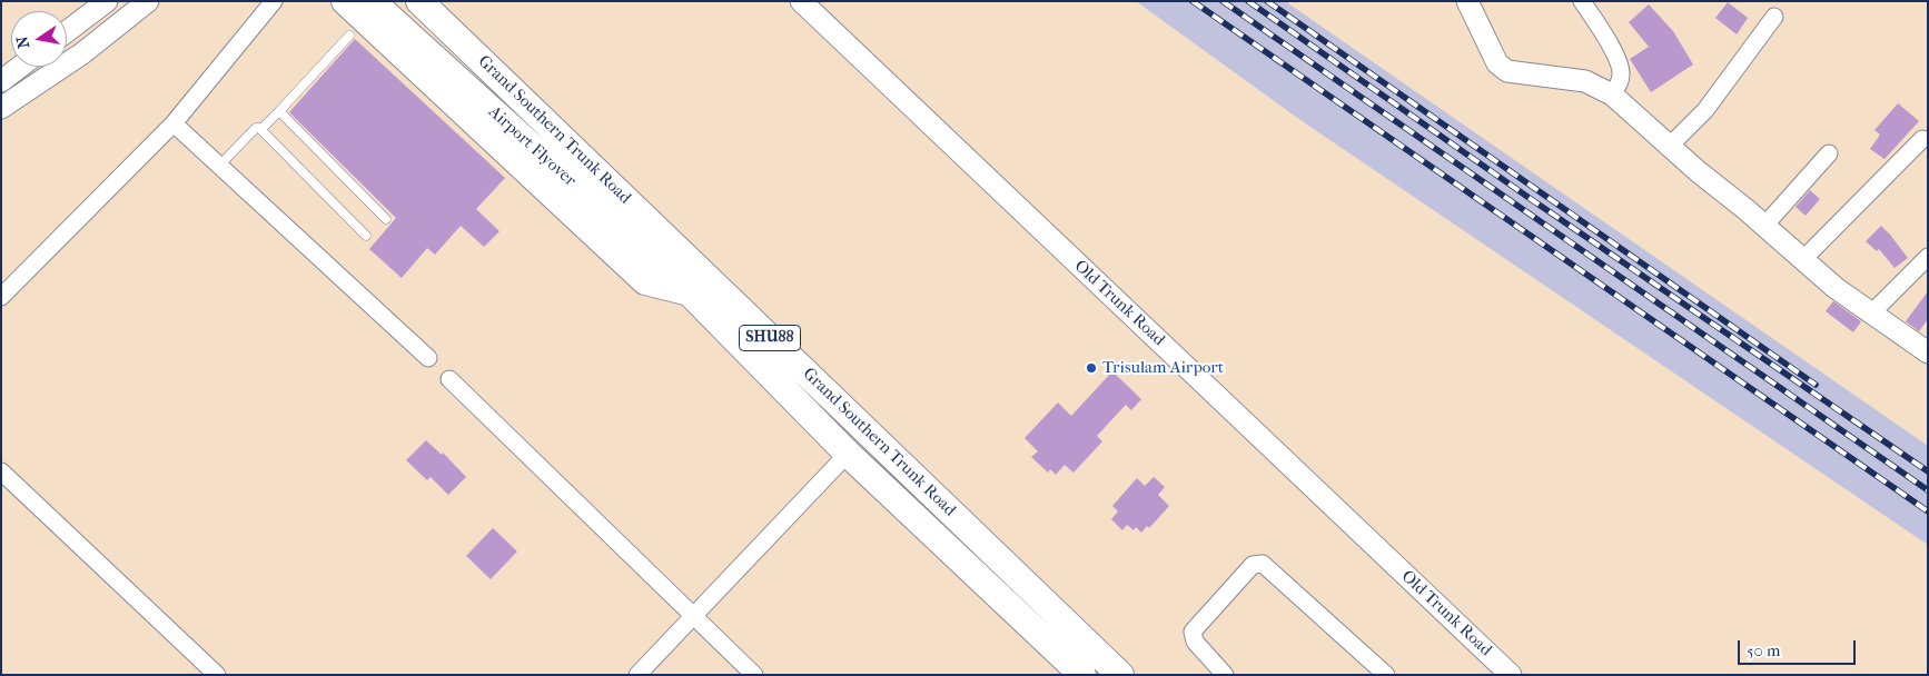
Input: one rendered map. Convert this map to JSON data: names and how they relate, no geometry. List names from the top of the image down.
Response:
{
  "streets": {
    "main road": ["Grand Southern Trunk Road", "Airport Flyover", "SHU88"],
    "street": ["Old Trunk Road"]
  },
  "crossings": [
    ["Grand Southern Trunk Road", "Airport Flyover"]
  ],
  "places": ["Trisulam Airport"],
  "scale_bar": "50 m",
  "north": "left"
}
